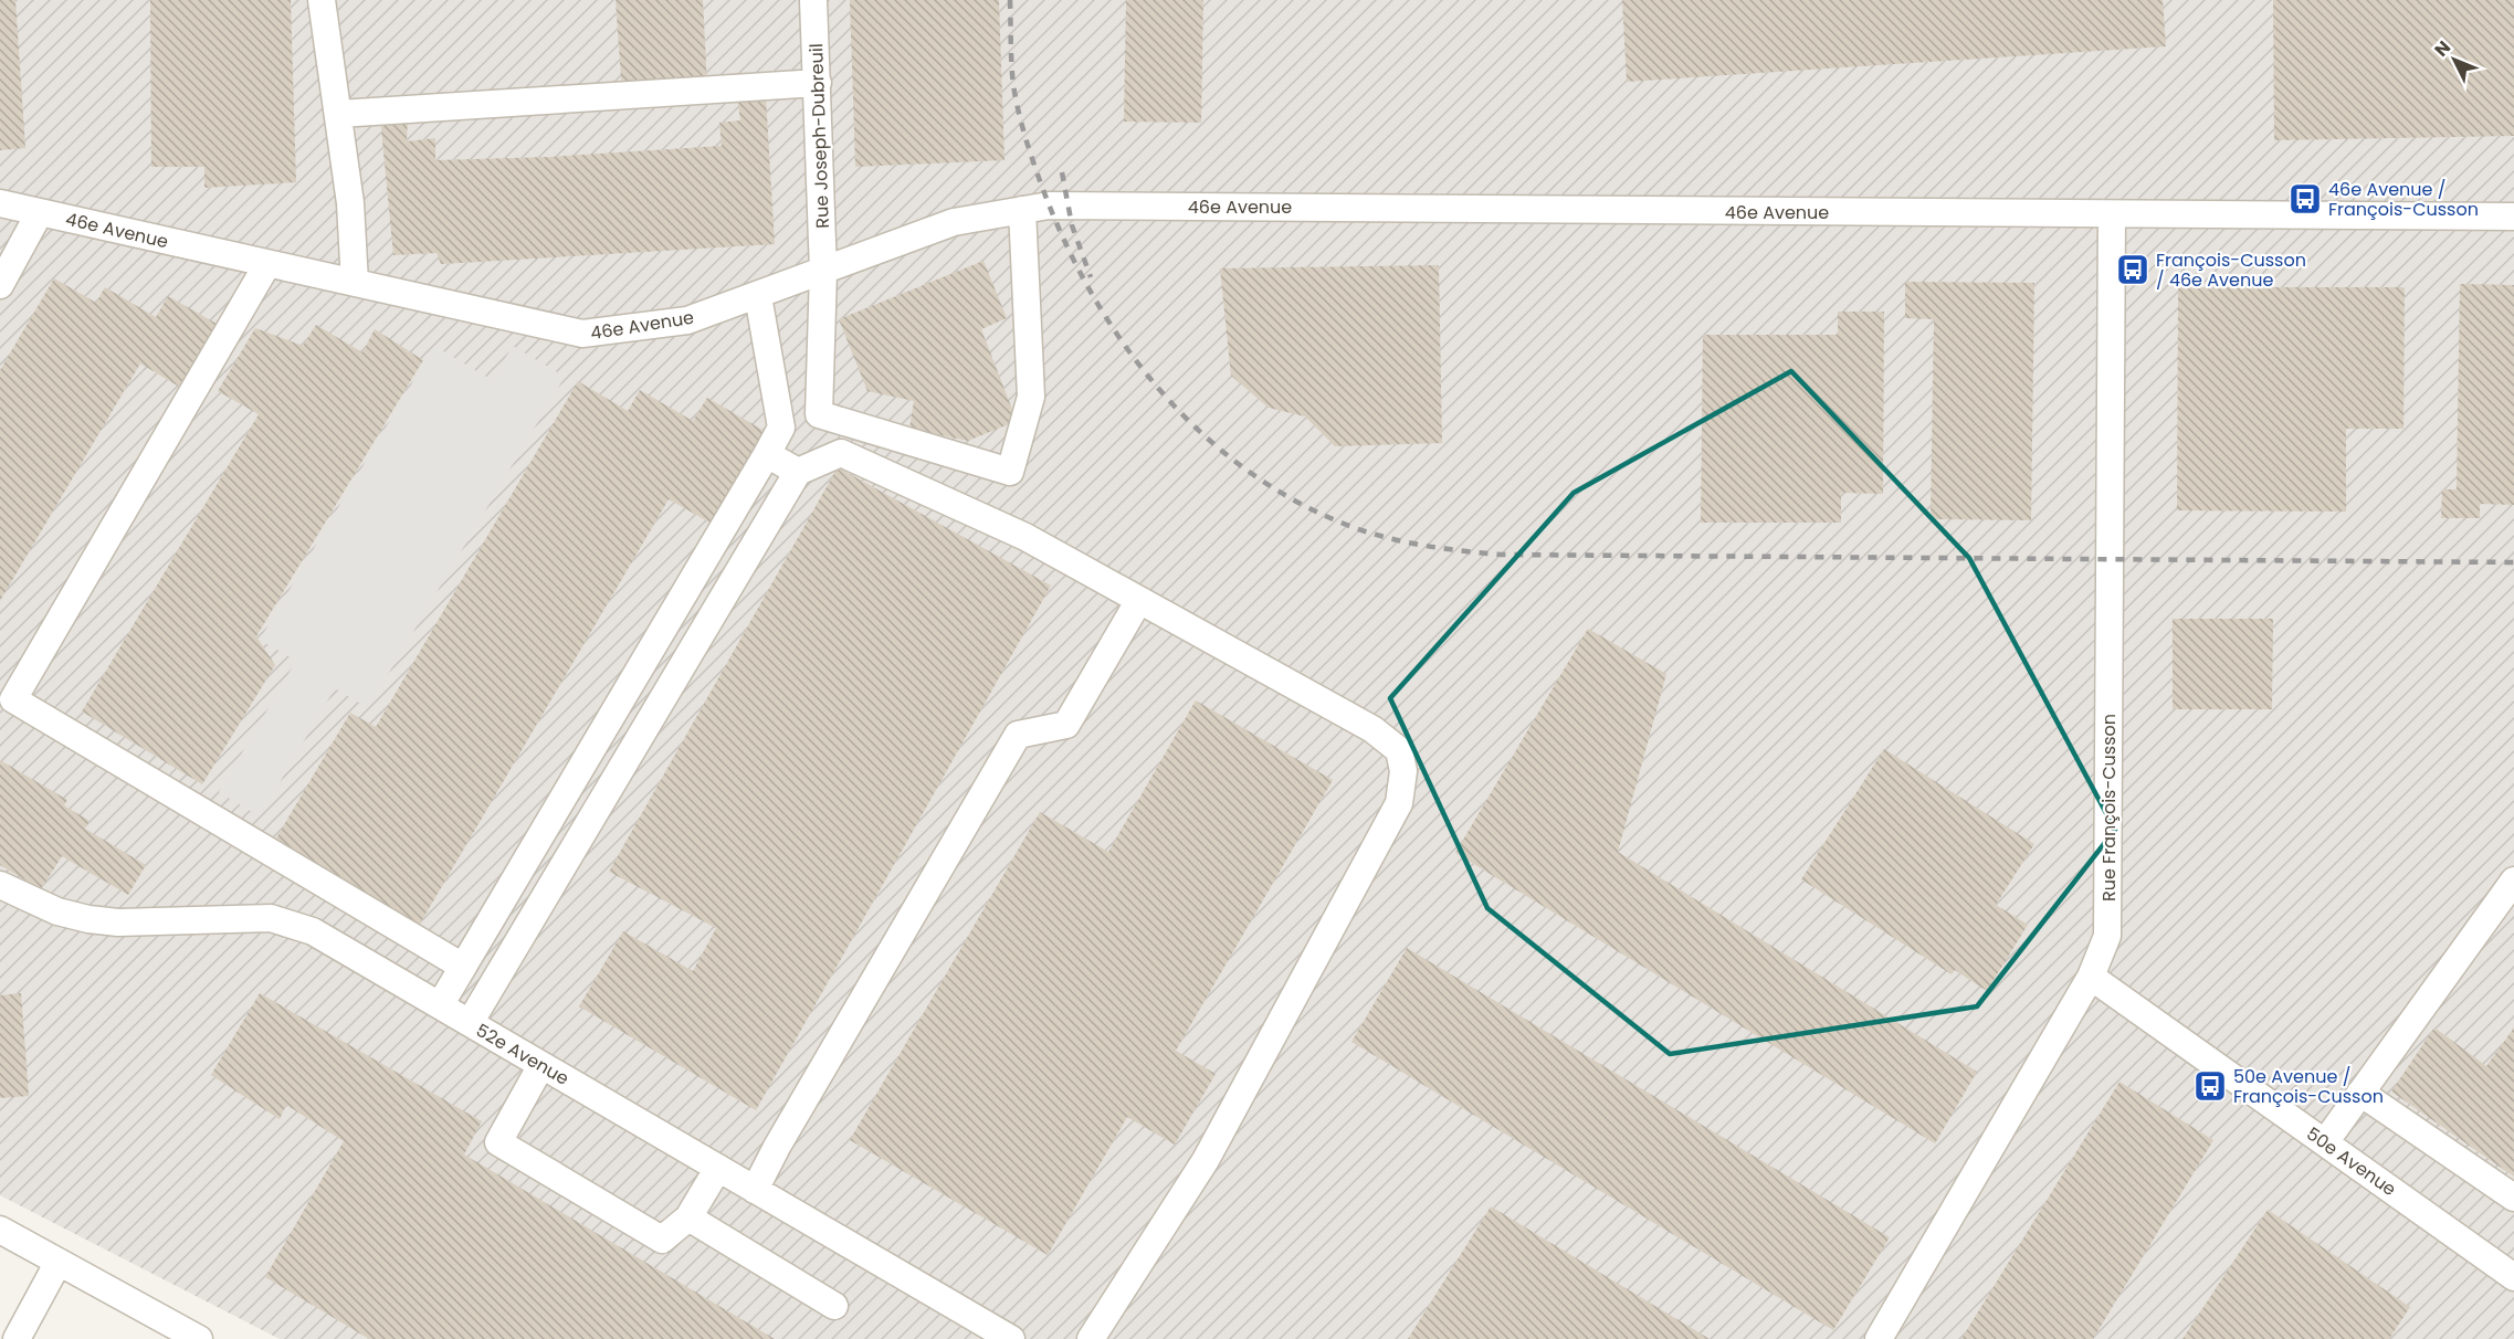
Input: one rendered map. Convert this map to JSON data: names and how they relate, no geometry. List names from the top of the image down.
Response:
{
  "streets": {
    "street": [
      "Rue Joseph-Dubreuil",
      "46e Avenue",
      "Rue François-Cusson",
      "52e Avenue",
      "50e Avenue"
    ]
  },
  "crossings": [
    ["Rue Joseph-Dubreuil", "46e Avenue"],
    ["46e Avenue", "Rue François-Cusson"],
    ["Rue François-Cusson", "50e Avenue"]
  ],
  "places": {
    "bus stop": ["46e Avenue / François-Cusson", "François-Cusson / 46e Avenue", "50e Avenue / François-Cusson"]
  },
  "north": "top left"
}
